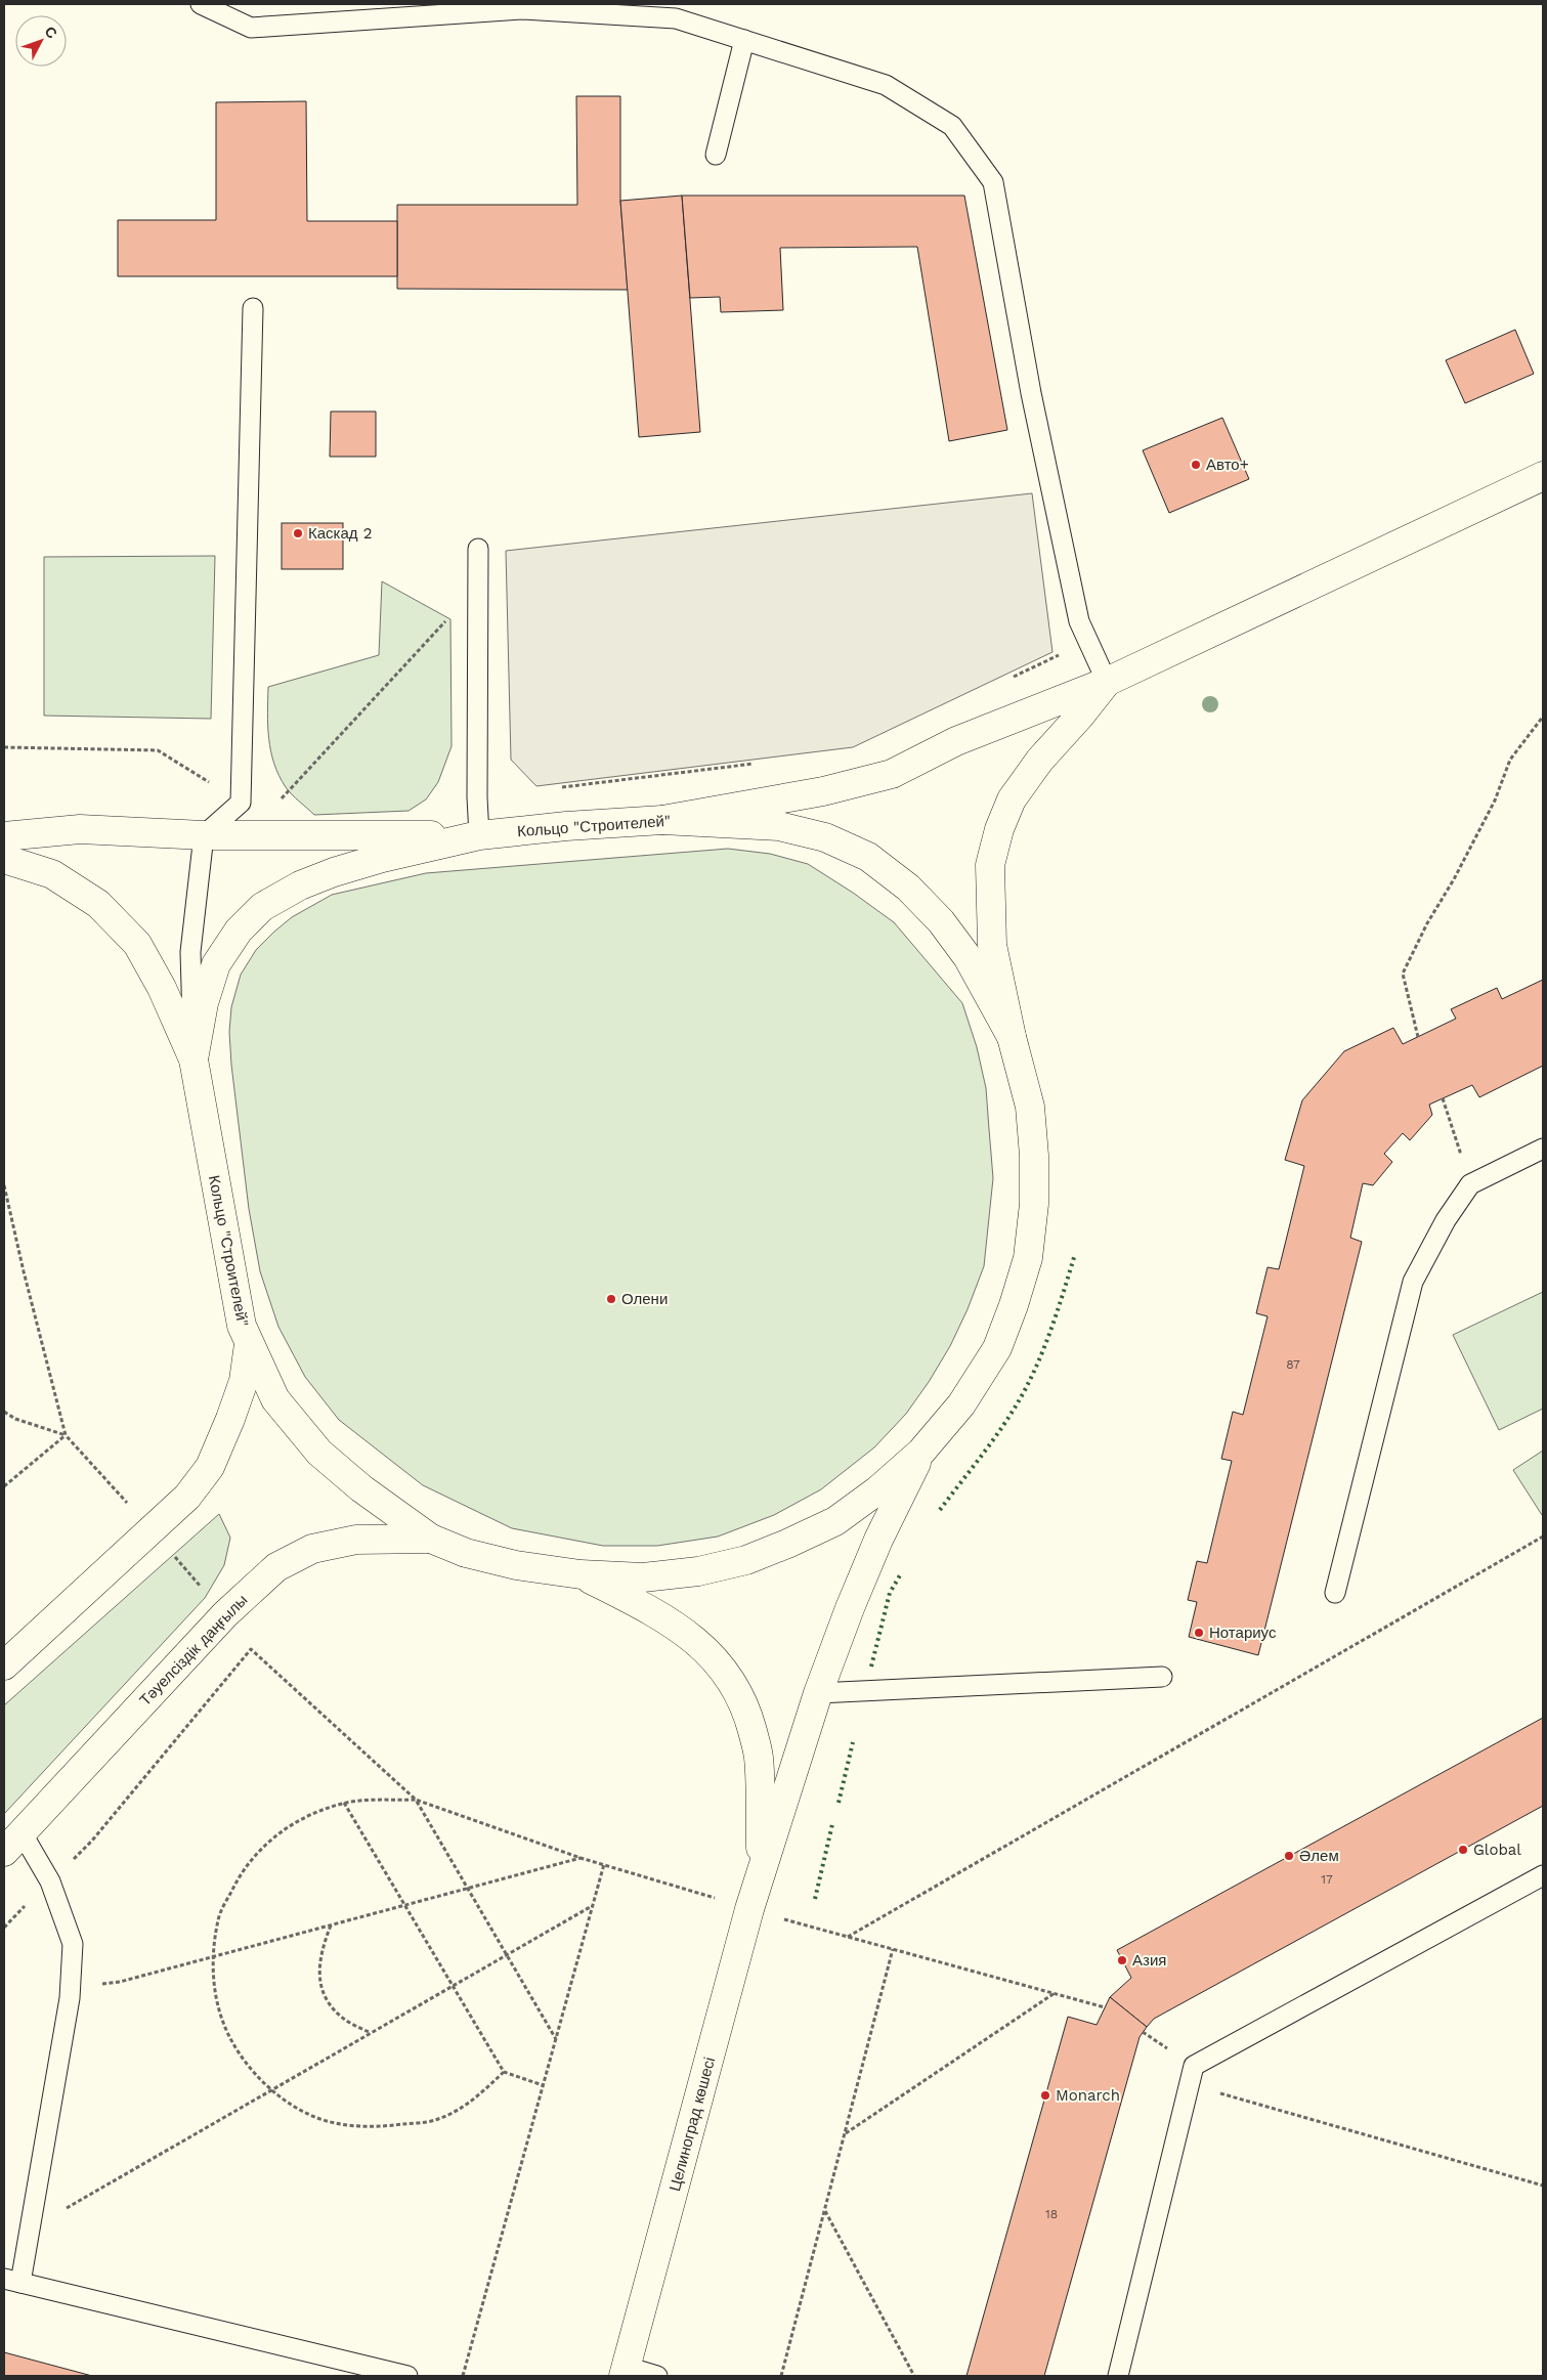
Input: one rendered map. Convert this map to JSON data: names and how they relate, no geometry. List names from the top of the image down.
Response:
{
  "streets": {
    "street": ["Кольцо \"Строителей\"", "Тәуелсіздік даңғылы", "Целиноград көшесі"]
  },
  "crossings": [
    ["Кольцо \"Строителей\"", "Тәуелсіздік даңғылы"],
    ["Кольцо \"Строителей\"", "Целиноград көшесі"]
  ],
  "places": [
    "Авто+",
    "Каскад 2",
    "Олени",
    "Нотариус",
    "Global",
    "Әлем",
    "Азия",
    "Monarch"
  ],
  "house_numbers": ["87", "17", "18"],
  "north": "top right"
}
